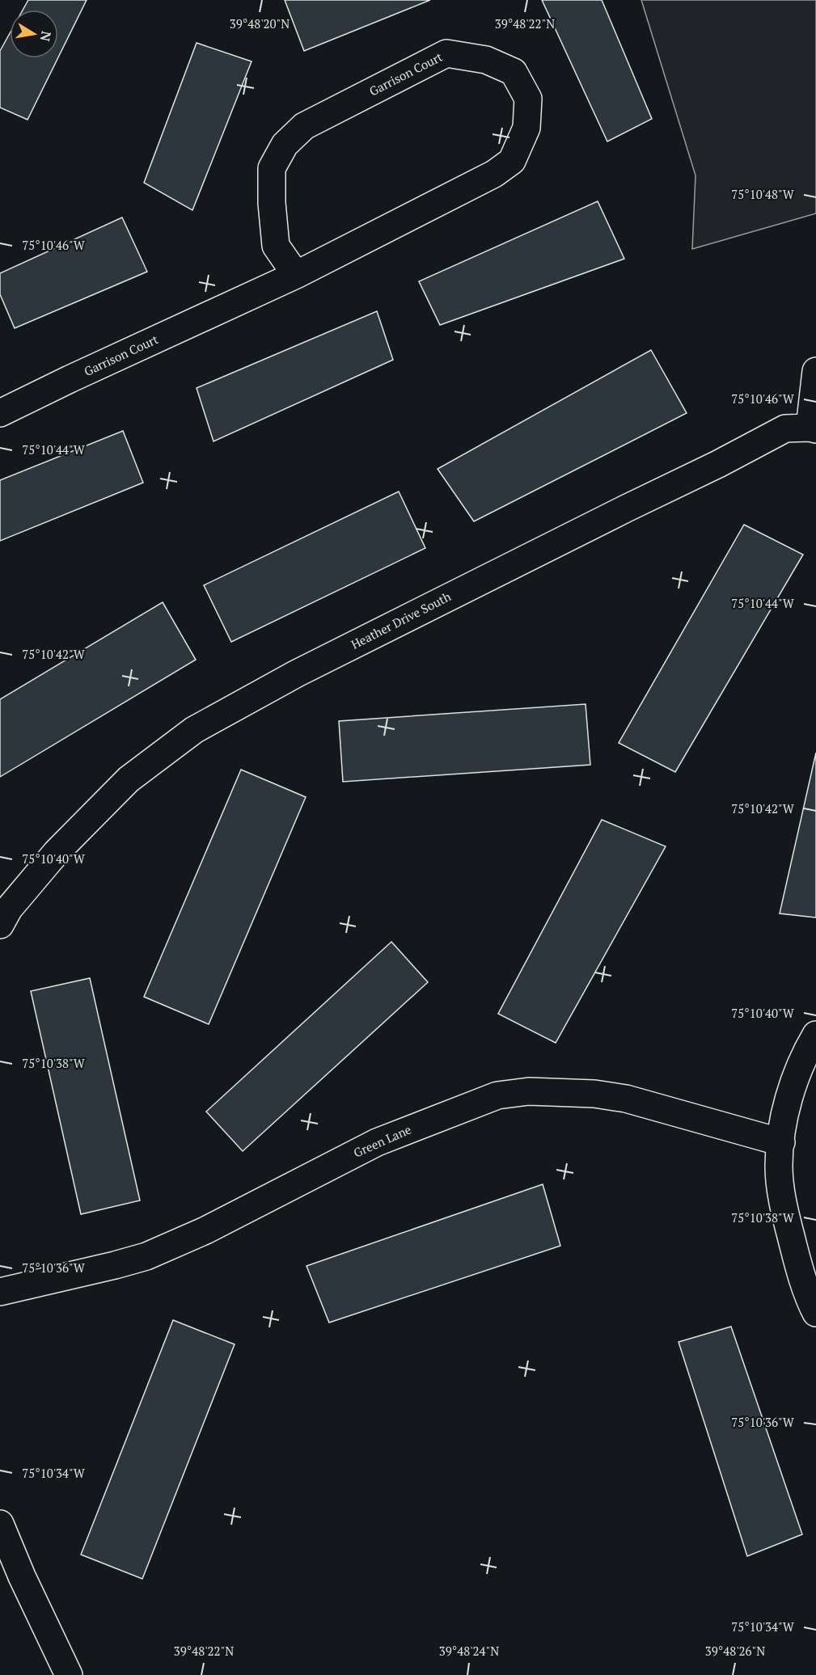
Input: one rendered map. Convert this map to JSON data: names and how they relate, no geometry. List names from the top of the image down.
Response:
{
  "streets": {
    "street": ["Garrison Court", "Heather Drive South", "Green Lane"]
  },
  "north": "right",
  "coordinates": [
    "39°48'20\"N",
    "39°48'22\"N",
    "75°10'48\"W",
    "75°10'46\"W",
    "75°10'44\"W",
    "75°10'42\"W",
    "75°10'40\"W",
    "75°10'38\"W",
    "75°10'36\"W",
    "75°10'34\"W",
    "39°48'24\"N",
    "39°48'26\"N"
  ]
}
